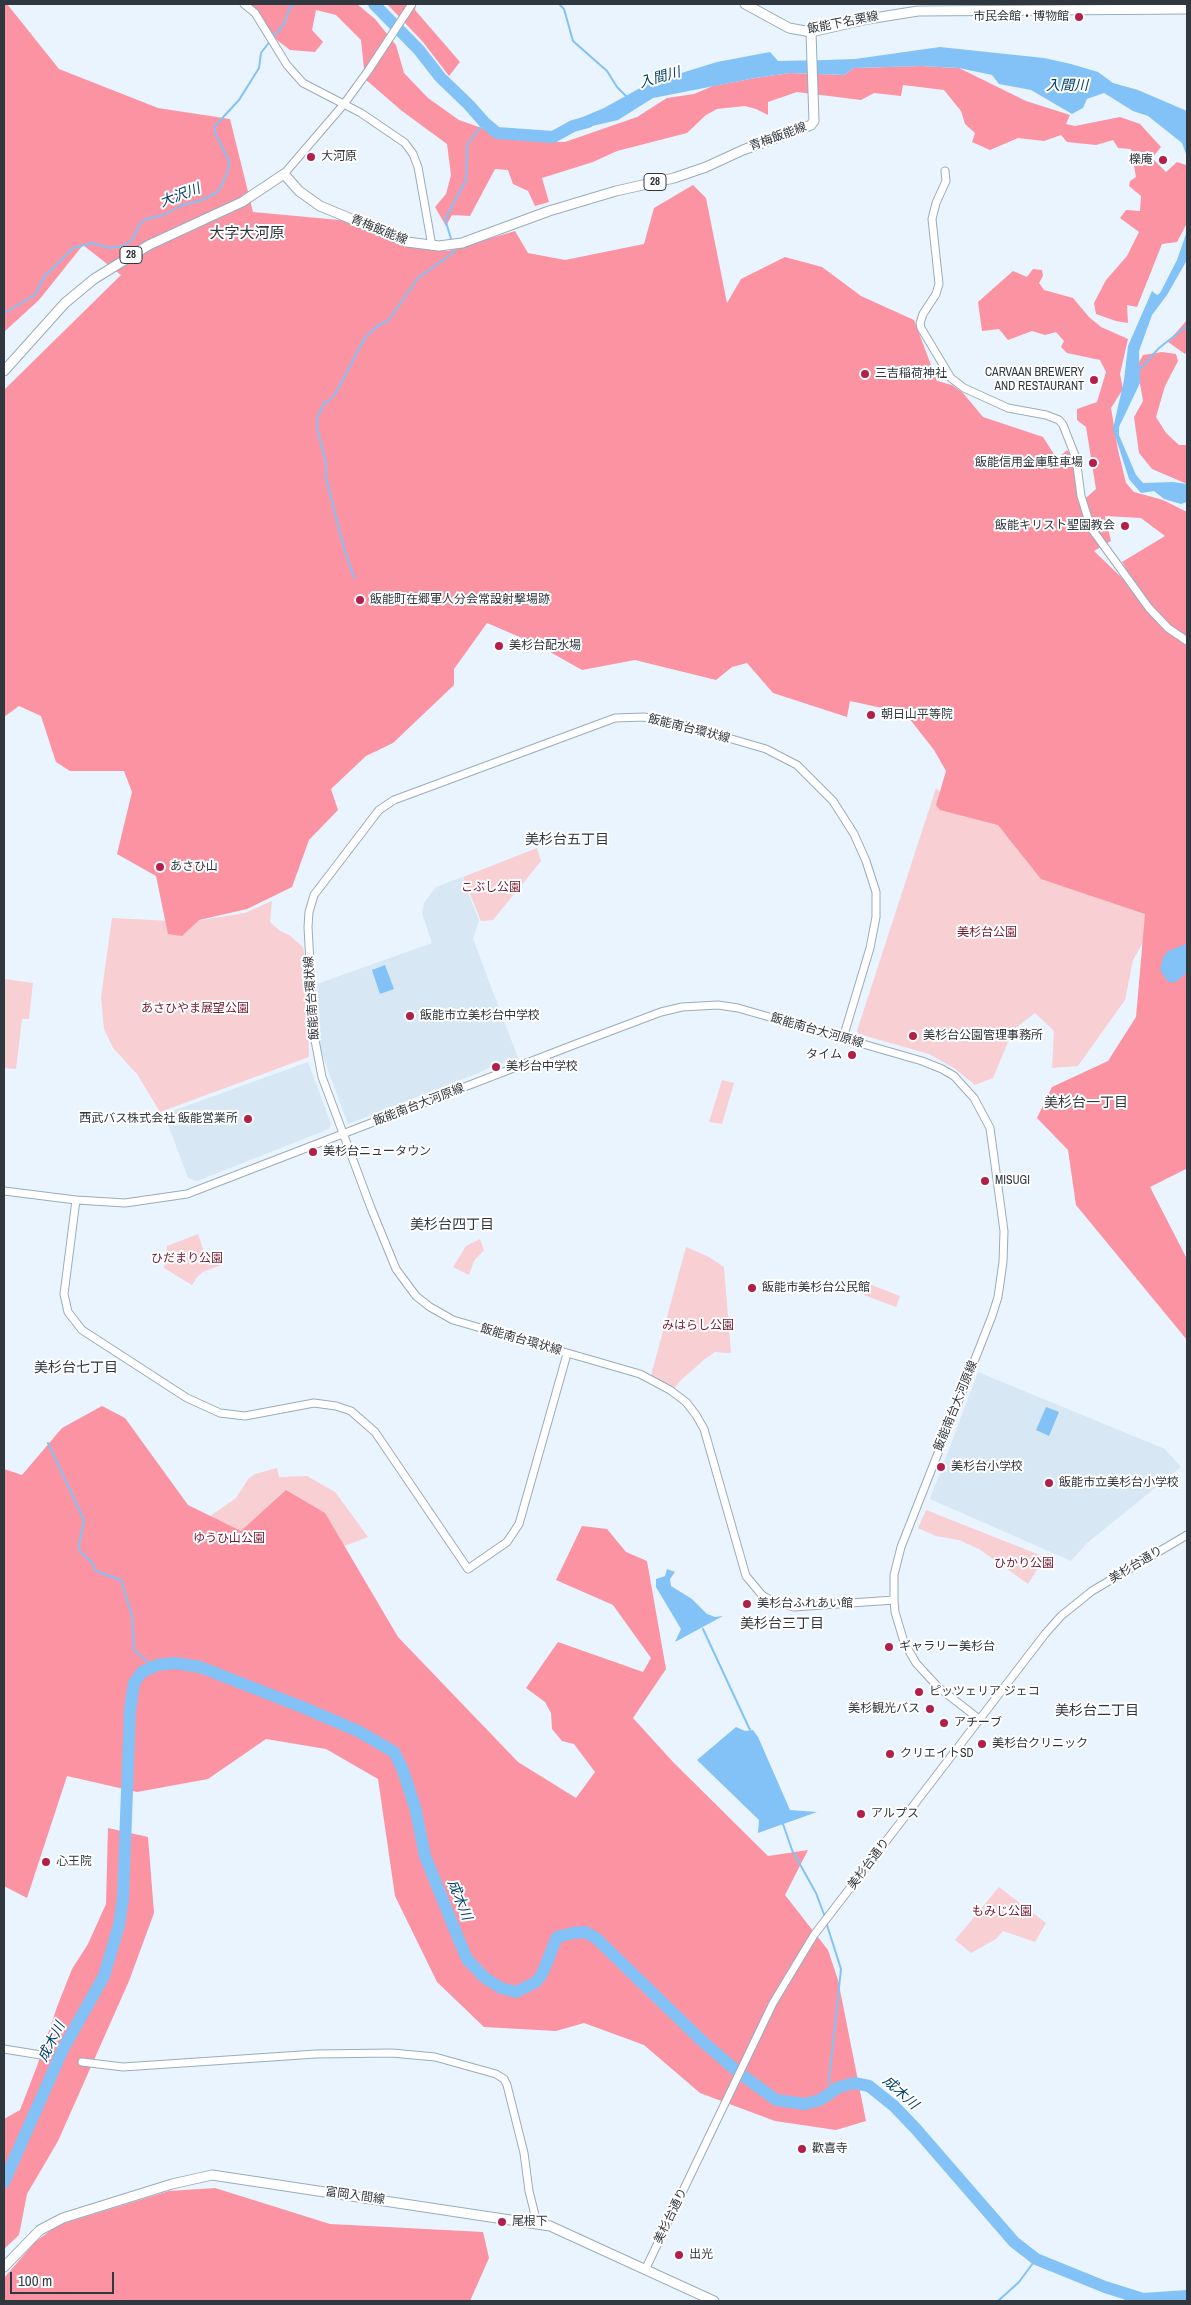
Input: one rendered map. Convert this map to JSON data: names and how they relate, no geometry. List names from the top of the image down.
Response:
{
  "streets": {
    "main road": [
      "飯能下名栗線",
      "青梅飯能線",
      "28",
      "富岡入間線"
    ],
    "street": ["飯能南台環状線", "飯能南台大河原線", "美杉台通り"]
  },
  "crossings": [
    ["飯能下名栗線", "青梅飯能線"],
    ["青梅飯能線", "28"],
    ["飯能南台環状線", "飯能南台大河原線"],
    ["飯能南台大河原線", "美杉台通り"],
    ["美杉台通り", "富岡入間線"]
  ],
  "districts": [
    "大字大河原",
    "美杉台五丁目",
    "美杉台一丁目",
    "美杉台四丁目",
    "美杉台七丁目",
    "美杉台三丁目",
    "美杉台二丁目"
  ],
  "water": ["入間川", "大沢川", "成木川"],
  "parks": [
    "こぶし公園",
    "美杉台公園",
    "あさひやま展望公園",
    "ひだまり公園",
    "みはらし公園",
    "ゆうひ山公園",
    "ひかり公園",
    "もみじ公園"
  ],
  "places": [
    "市民会館・博物館",
    "大河原",
    "櫟庵",
    "三吉稲荷神社",
    "CARVAAN BREWERY AND RESTAURANT",
    "飯能信用金庫駐車場",
    "飯能キリスト聖園教会",
    "飯能町在郷軍人分会常設射撃場跡",
    "美杉台配水場",
    "朝日山平等院",
    "あさひ山",
    "飯能市立美杉台中学校",
    "美杉台公園管理事務所",
    "タイム",
    "美杉台中学校",
    "西武バス株式会社 飯能営業所",
    "美杉台ニュータウン",
    "MISUGI",
    "飯能市美杉台公民館",
    "美杉台小学校",
    "飯能市立美杉台小学校",
    "美杉台ふれあい館",
    "ギャラリー美杉台",
    "ピッツェリア ジェコ",
    "美杉観光バス",
    "アチーブ",
    "美杉台クリニック",
    "クリエイトSD",
    "アルプス",
    "心王院",
    "歡喜寺",
    "尾根下",
    "出光"
  ],
  "scale_bar": "100 m"
}
